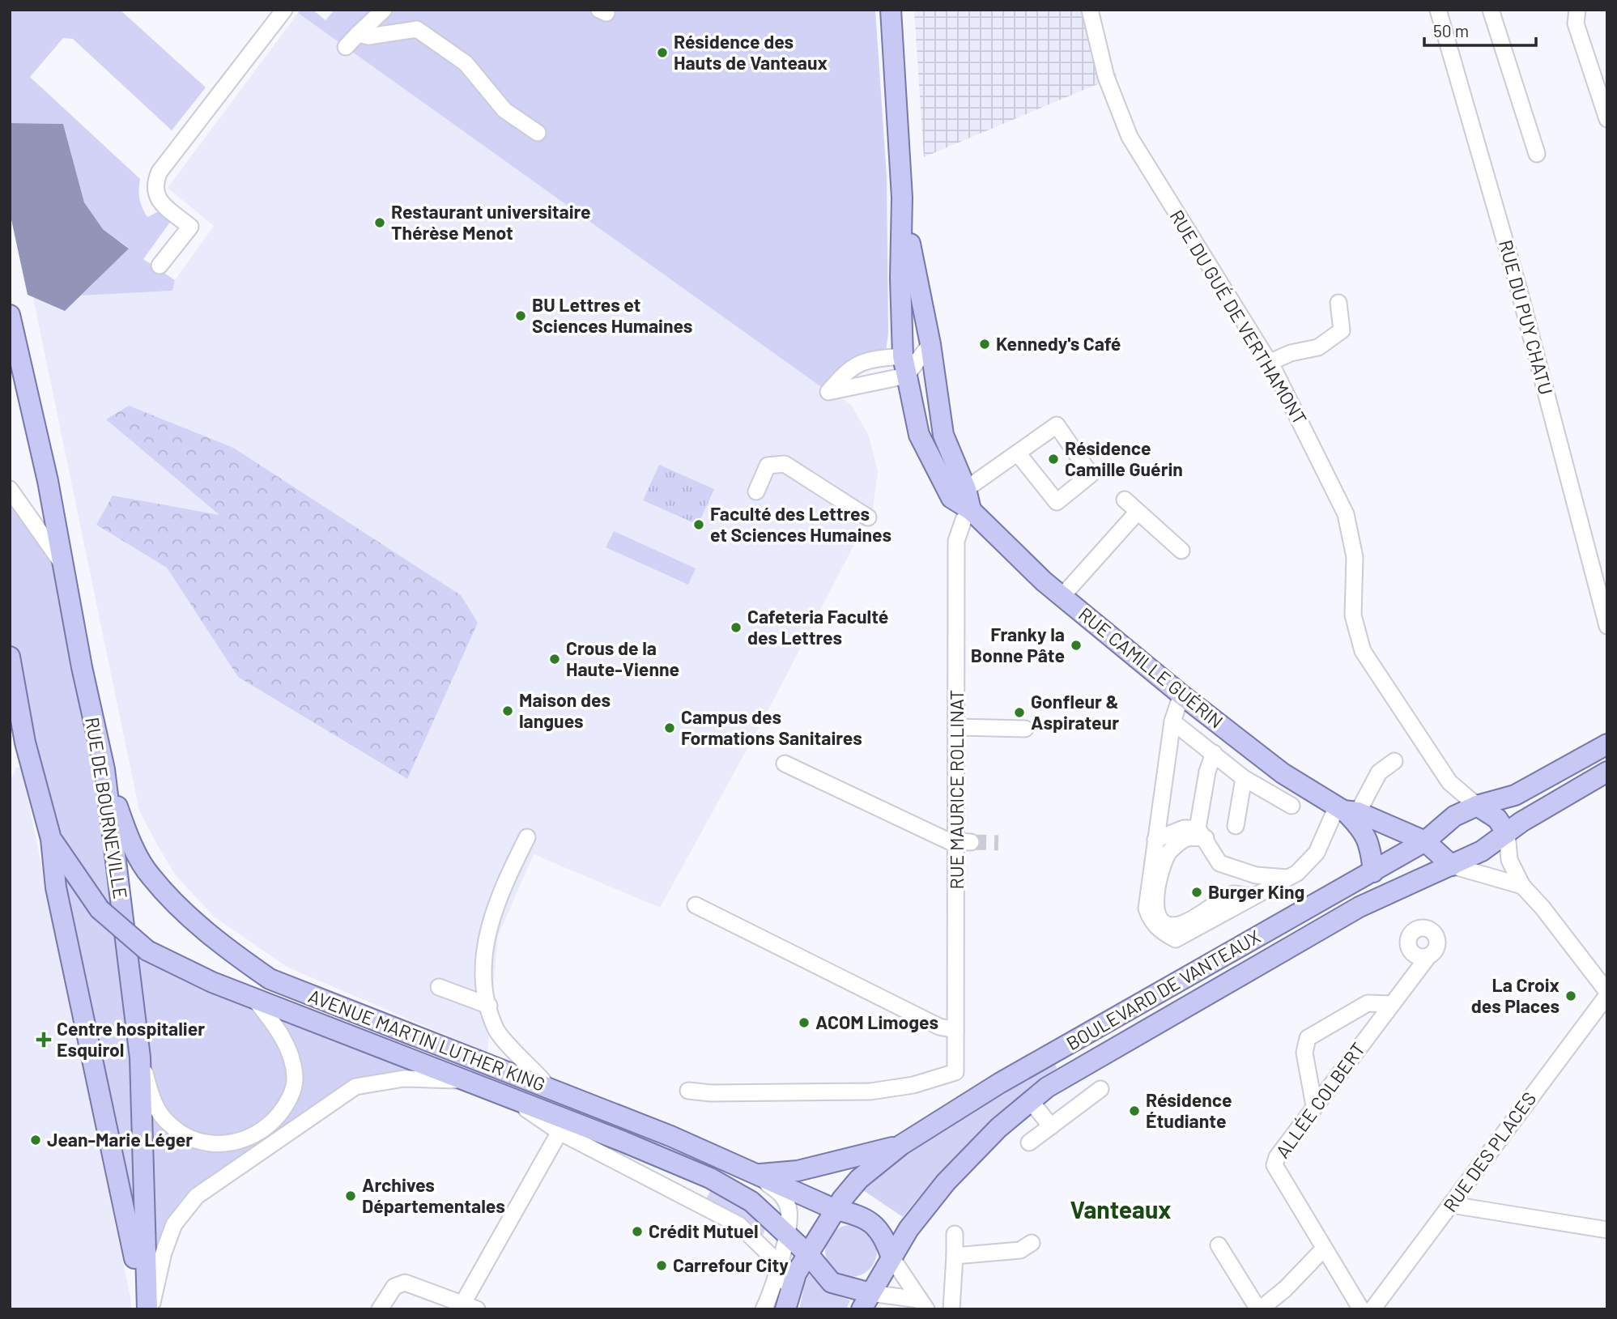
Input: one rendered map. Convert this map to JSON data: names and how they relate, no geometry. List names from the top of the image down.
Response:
{
  "streets": {
    "main road": [
      "RUE DU GUÉ DE VERTHAMONT",
      "RUE CAMILLE GUÉRIN",
      "RUE DE BOURNEVILLE",
      "BOULEVARD DE VANTEAUX",
      "AVENUE MARTIN LUTHER KING"
    ],
    "street": [
      "RUE DU PUY CHATU",
      "RUE MAURICE ROLLINAT",
      "ALLÉE COLBERT",
      "RUE DES PLACES"
    ]
  },
  "crossings": [
    ["RUE DU GUÉ DE VERTHAMONT", "BOULEVARD DE VANTEAUX"],
    ["RUE CAMILLE GUÉRIN", "RUE MAURICE ROLLINAT"],
    ["RUE CAMILLE GUÉRIN", "BOULEVARD DE VANTEAUX"],
    ["RUE DE BOURNEVILLE", "AVENUE MARTIN LUTHER KING"],
    ["BOULEVARD DE VANTEAUX", "AVENUE MARTIN LUTHER KING"]
  ],
  "districts": ["Vanteaux"],
  "places": {
    "other": [
      "Résidence des Hauts de Vanteaux",
      "Restaurant universitaire Thérèse Menot",
      "BU Lettres et Sciences Humaines",
      "Kennedy's Café",
      "Résidence Camille Guérin",
      "Faculté des Lettres et Sciences Humaines",
      "Cafeteria Faculté des Lettres",
      "Franky la Bonne Pâte",
      "Crous de la Haute-Vienne",
      "Maison des langues",
      "Gonfleur & Aspirateur",
      "Campus des Formations Sanitaires",
      "Burger King",
      "La Croix des Places",
      "ACOM Limoges",
      "Résidence Étudiante",
      "Jean-Marie Léger",
      "Archives Départementales",
      "Crédit Mutuel",
      "Carrefour City"
    ],
    "health": ["Centre hospitalier Esquirol"]
  },
  "scale_bar": "50 m"
}
